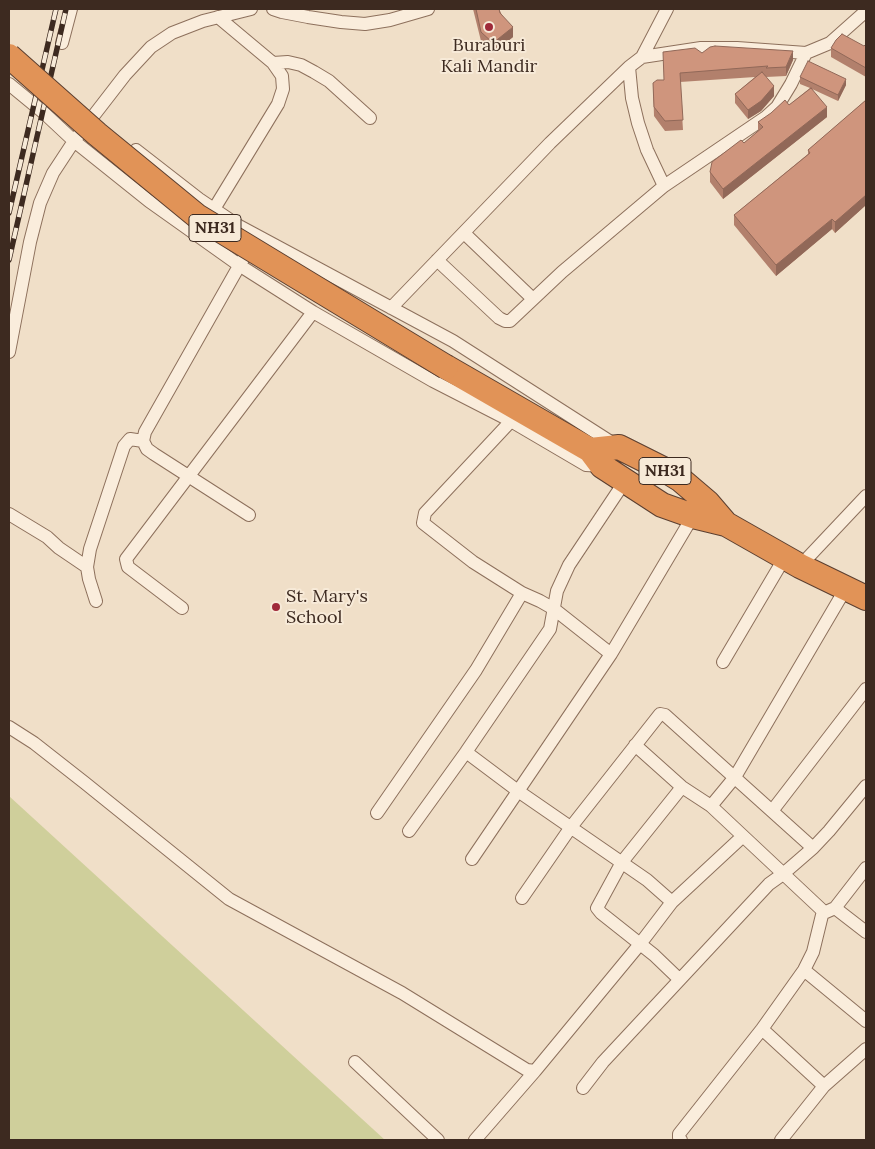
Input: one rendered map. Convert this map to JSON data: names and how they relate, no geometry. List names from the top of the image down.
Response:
{
  "streets": {
    "highway": ["NH31"]
  },
  "places": ["Buraburi Kali Mandir", "St. Mary's School"]
}
